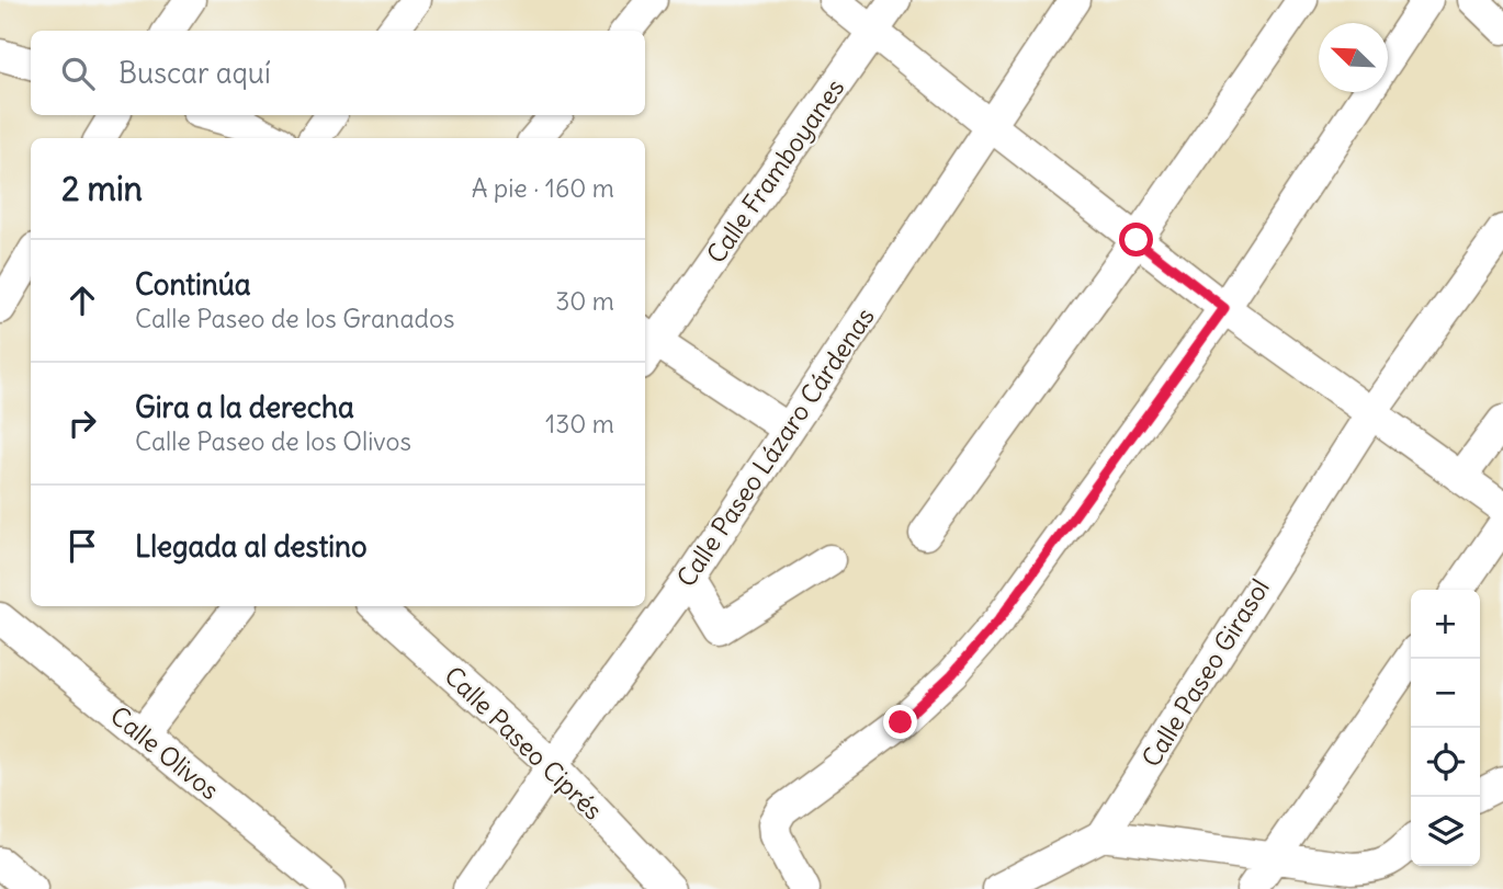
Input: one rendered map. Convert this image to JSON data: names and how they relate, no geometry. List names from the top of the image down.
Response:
{
  "streets": {
    "street": [
      "Calle Framboyanes",
      "Calle Paseo Lázaro Cárdenas",
      "Calle Paseo Girasol",
      "Calle Paseo Ciprés",
      "Calle Olivos"
    ]
  },
  "crossings": [
    ["Calle Paseo Lázaro Cárdenas", "Calle Paseo Ciprés"]
  ],
  "north": "top left",
  "page": {
    "search": "Buscar aquí",
    "heading": ["2 min", "A pie · 160 m"],
    "list": [
      ["Continúa", "Calle Paseo de los Granados", "30 m"],
      ["Gira a la derecha", "Calle Paseo de los Olivos", "130 m"],
      "Llegada al destino"
    ],
    "map_buttons": ["+", "−"]
  }
}
